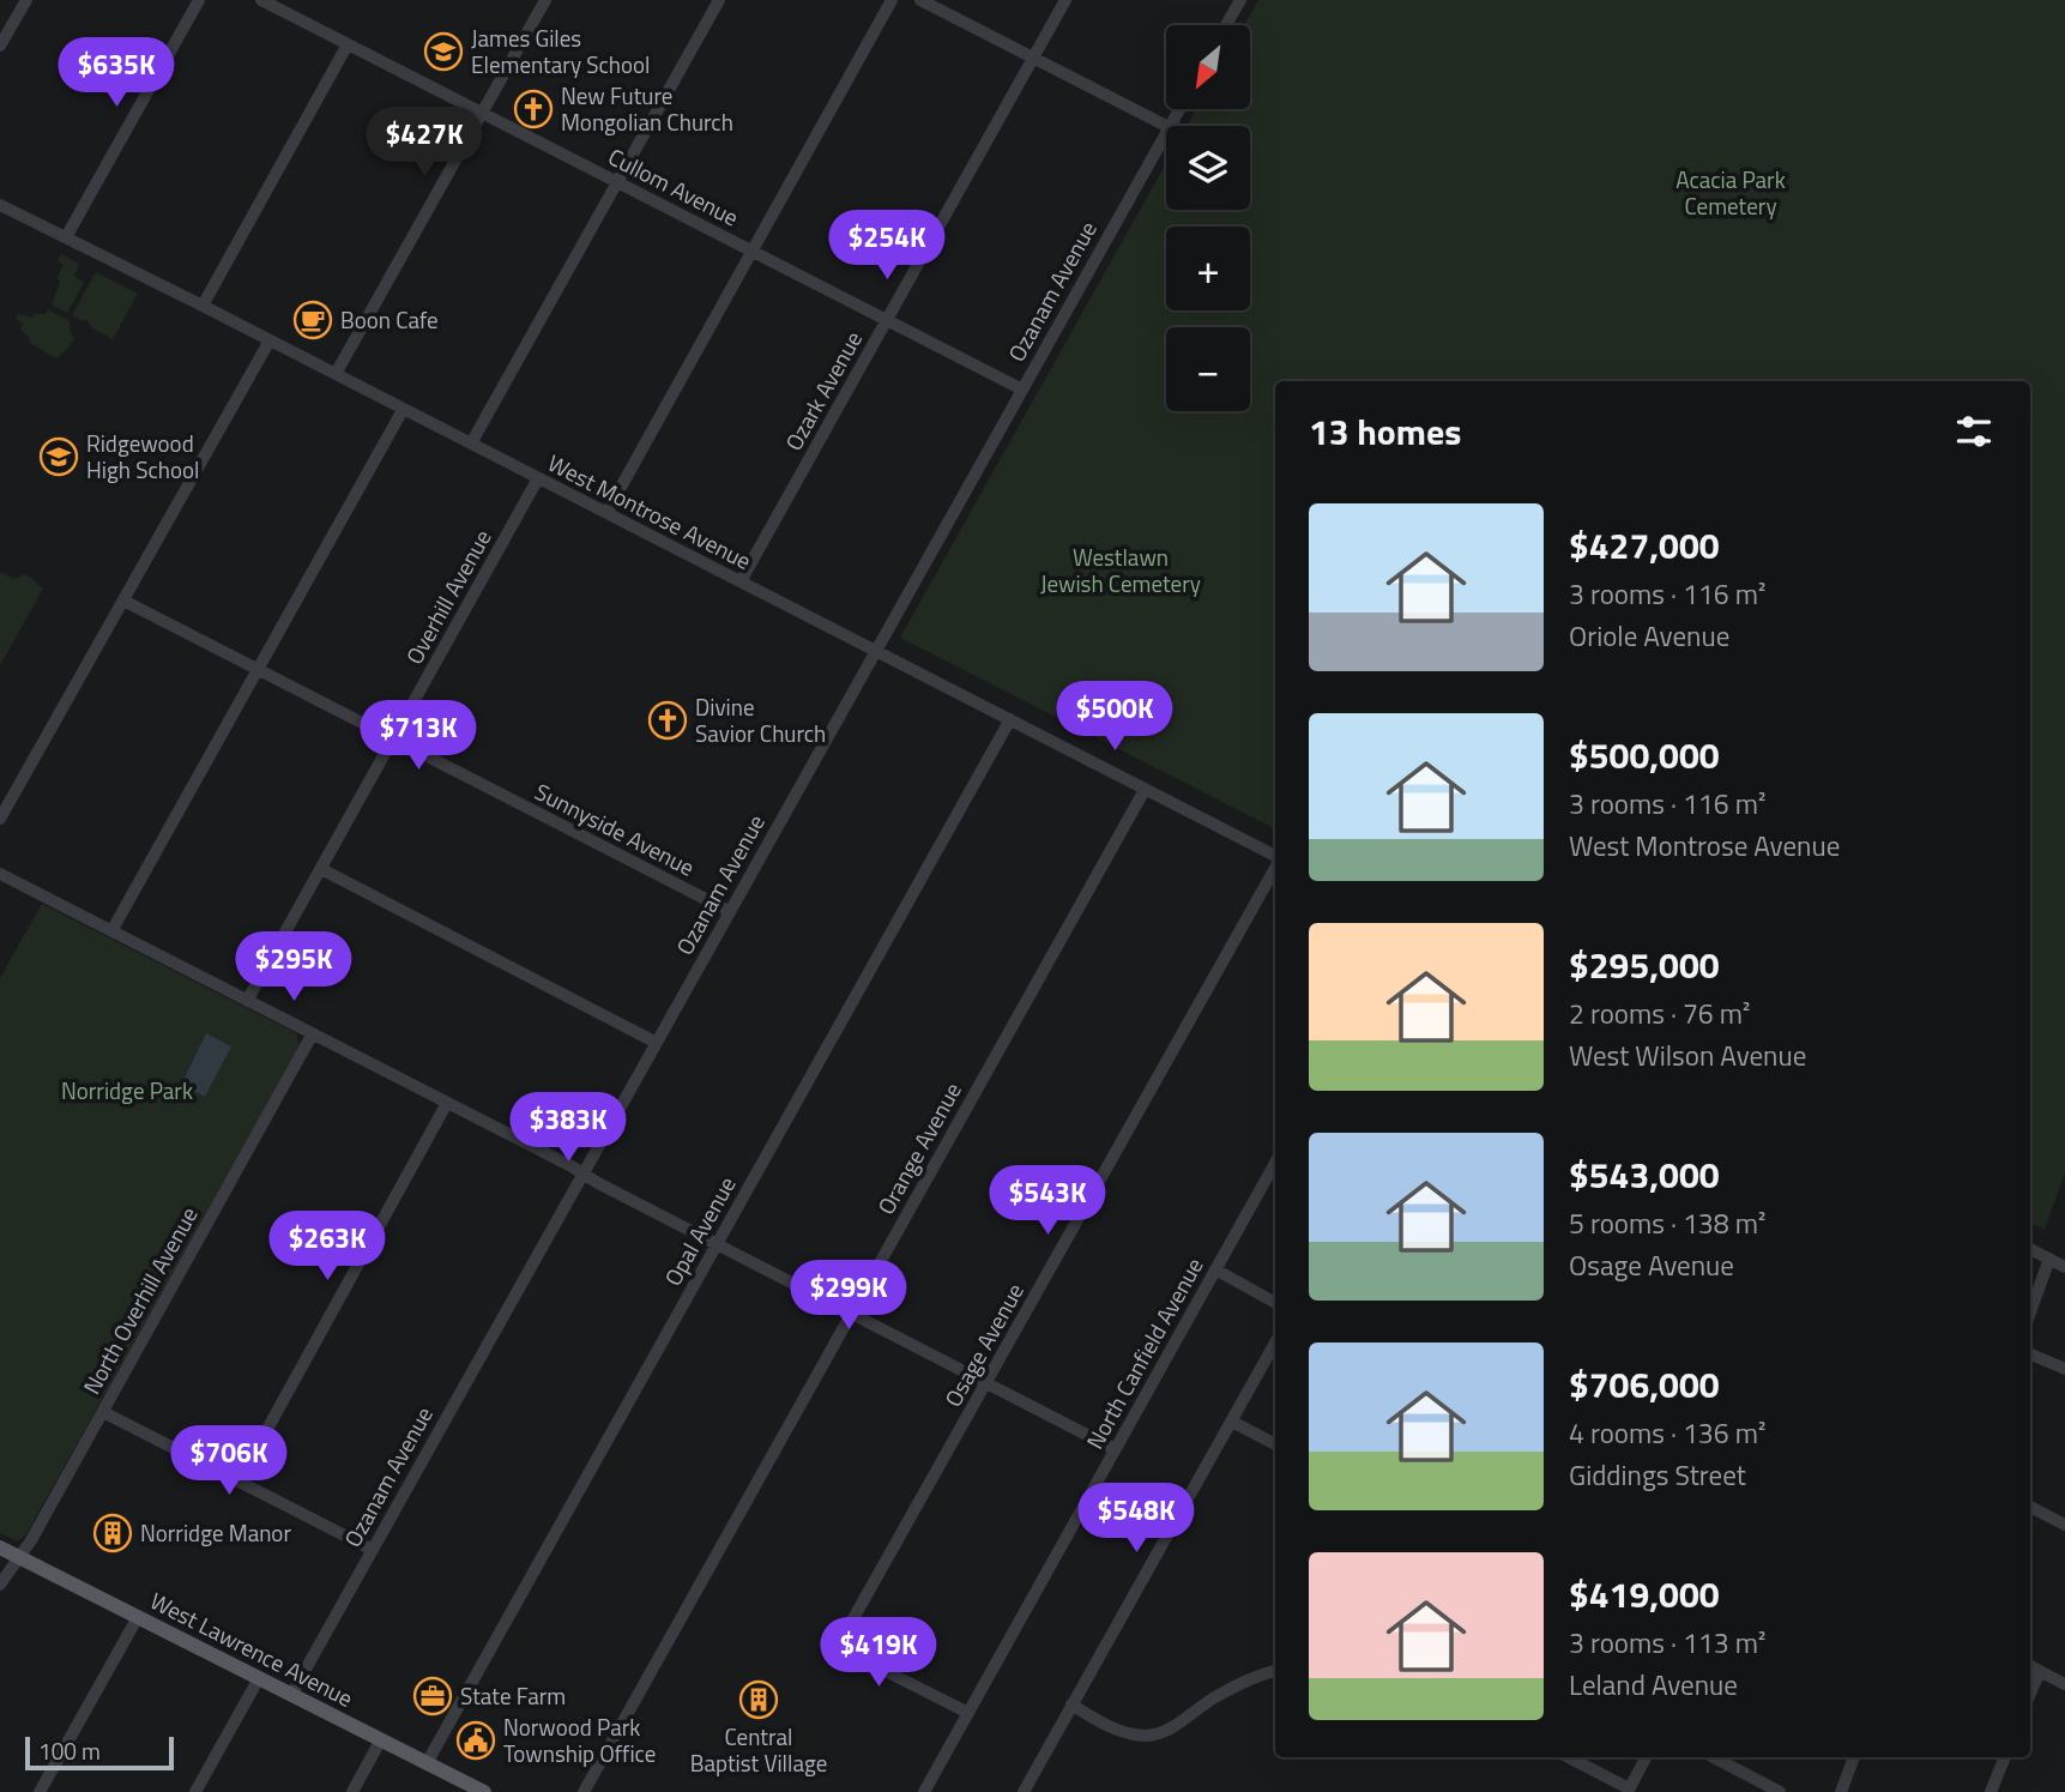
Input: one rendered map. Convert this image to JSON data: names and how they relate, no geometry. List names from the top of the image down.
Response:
{
  "streets": {
    "main road": ["West Lawrence Avenue"],
    "street": [
      "Cullom Avenue",
      "Ozanam Avenue",
      "Ozark Avenue",
      "West Montrose Avenue",
      "Overhill Avenue",
      "Sunnyside Avenue",
      "Orange Avenue",
      "Opal Avenue",
      "North Overhill Avenue",
      "Osage Avenue",
      "North Canfield Avenue"
    ]
  },
  "crossings": [
    ["Cullom Avenue", "Ozanam Avenue"],
    ["Cullom Avenue", "Ozark Avenue"],
    ["Ozanam Avenue", "West Montrose Avenue"],
    ["Ozanam Avenue", "Sunnyside Avenue"],
    ["Ozanam Avenue", "West Lawrence Avenue"],
    ["Ozark Avenue", "West Montrose Avenue"],
    ["West Montrose Avenue", "Overhill Avenue"],
    ["West Montrose Avenue", "Orange Avenue"],
    ["West Montrose Avenue", "Opal Avenue"],
    ["Overhill Avenue", "Sunnyside Avenue"],
    ["Opal Avenue", "West Lawrence Avenue"],
    ["North Overhill Avenue", "West Lawrence Avenue"],
    ["Osage Avenue", "North Canfield Avenue"]
  ],
  "parks": ["Acacia Park Cemetery", "Westlawn Jewish Cemetery", "Norridge Park"],
  "places": {
    "school or university": ["James Giles Elementary School", "Ridgewood High School"],
    "church": ["New Future Mongolian Church", "Divine Savior Church"],
    "cafe": ["Boon Cafe"],
    "building": ["Norridge Manor", "Central Baptist Village"],
    "office": ["State Farm"],
    "public building": ["Norwood Park Township Office"]
  },
  "scale_bar": "100 m",
  "north": "bottom left",
  "page": {
    "map_buttons": ["+", "−"],
    "price": [
      "$635K",
      "$427K",
      "$254K",
      "$500K",
      "$713K",
      "$295K",
      "$383K",
      "$543K",
      "$263K",
      "$299K",
      "$706K",
      "$548K",
      "$419K"
    ],
    "heading": "13 homes",
    "list": [
      {
        "name": "$427,000",
        "note": "3 rooms · 116 m² · Oriole Avenue"
      },
      {
        "name": "$500,000",
        "note": "3 rooms · 116 m² · West Montrose Avenue"
      },
      {
        "name": "$295,000",
        "note": "2 rooms · 76 m² · West Wilson Avenue"
      },
      {
        "name": "$543,000",
        "note": "5 rooms · 138 m² · Osage Avenue"
      },
      {
        "name": "$706,000",
        "note": "4 rooms · 136 m² · Giddings Street"
      },
      {
        "name": "$419,000",
        "note": "3 rooms · 113 m² · Leland Avenue"
      }
    ],
    "scale": "100 m"
  }
}
